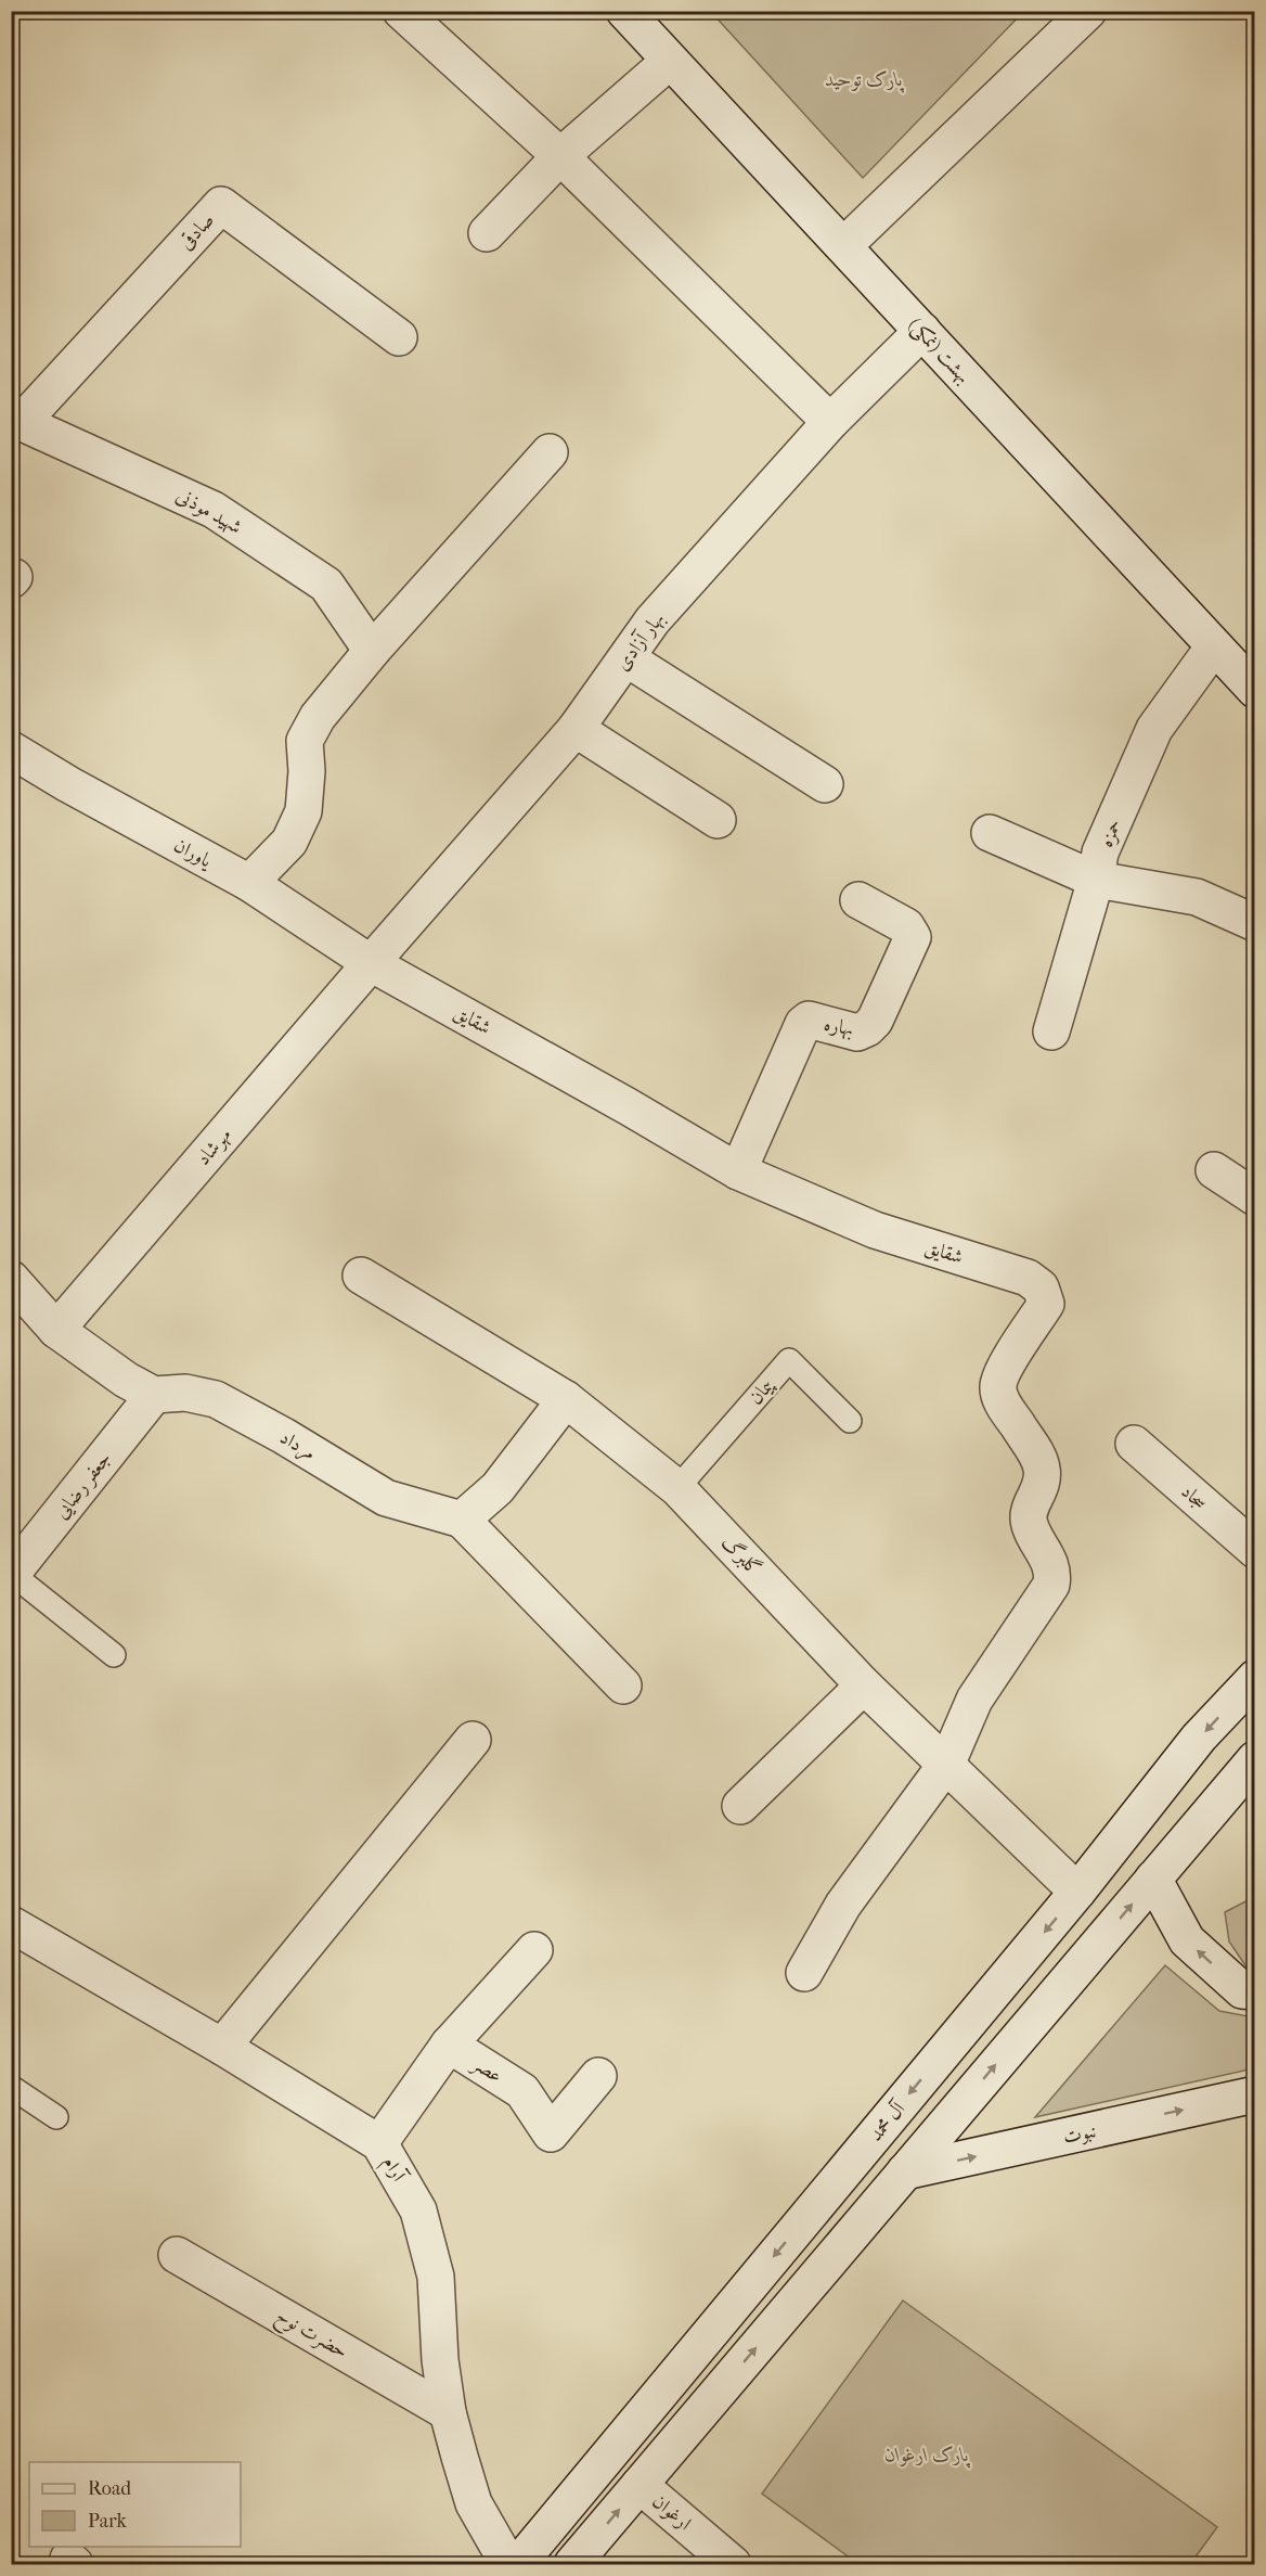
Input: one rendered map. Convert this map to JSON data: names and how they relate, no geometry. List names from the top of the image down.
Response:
{
  "streets": {
    "street": [
      "صادقی",
      "بهشت (نمکی)",
      "شهید موذنی",
      "بهار آزادی",
      "حمزه",
      "یاوران",
      "شقایق",
      "بهاره",
      "مهرشاد",
      "مرداد",
      "جعفر رضایی",
      "سجاد",
      "گلبرگ",
      "عصر",
      "آل محمد",
      "نبوت",
      "آرام",
      "حضرت نوح",
      "ارغوان"
    ],
    "lane": ["پیمان"]
  },
  "crossings": [
    ["صادقی", "شهید موذنی"],
    ["بهشت (نمکی)", "بهار آزادی"],
    ["بهشت (نمکی)", "حمزه"],
    ["بهار آزادی", "یاوران"],
    ["بهار آزادی", "شقایق"],
    ["بهار آزادی", "مهرشاد"],
    ["یاوران", "شقایق"],
    ["یاوران", "مهرشاد"],
    ["شقایق", "بهاره"],
    ["شقایق", "مهرشاد"],
    ["شقایق", "گلبرگ"],
    ["پیمان", "گلبرگ"],
    ["مرداد", "جعفر رضایی"],
    ["گلبرگ", "آل محمد"],
    ["آرام", "حضرت نوح"]
  ],
  "one_way": ["نبوت"],
  "parks": ["پارک توحید", "پارک ارغوان"],
  "legend": ["Road", "Park"]
}
